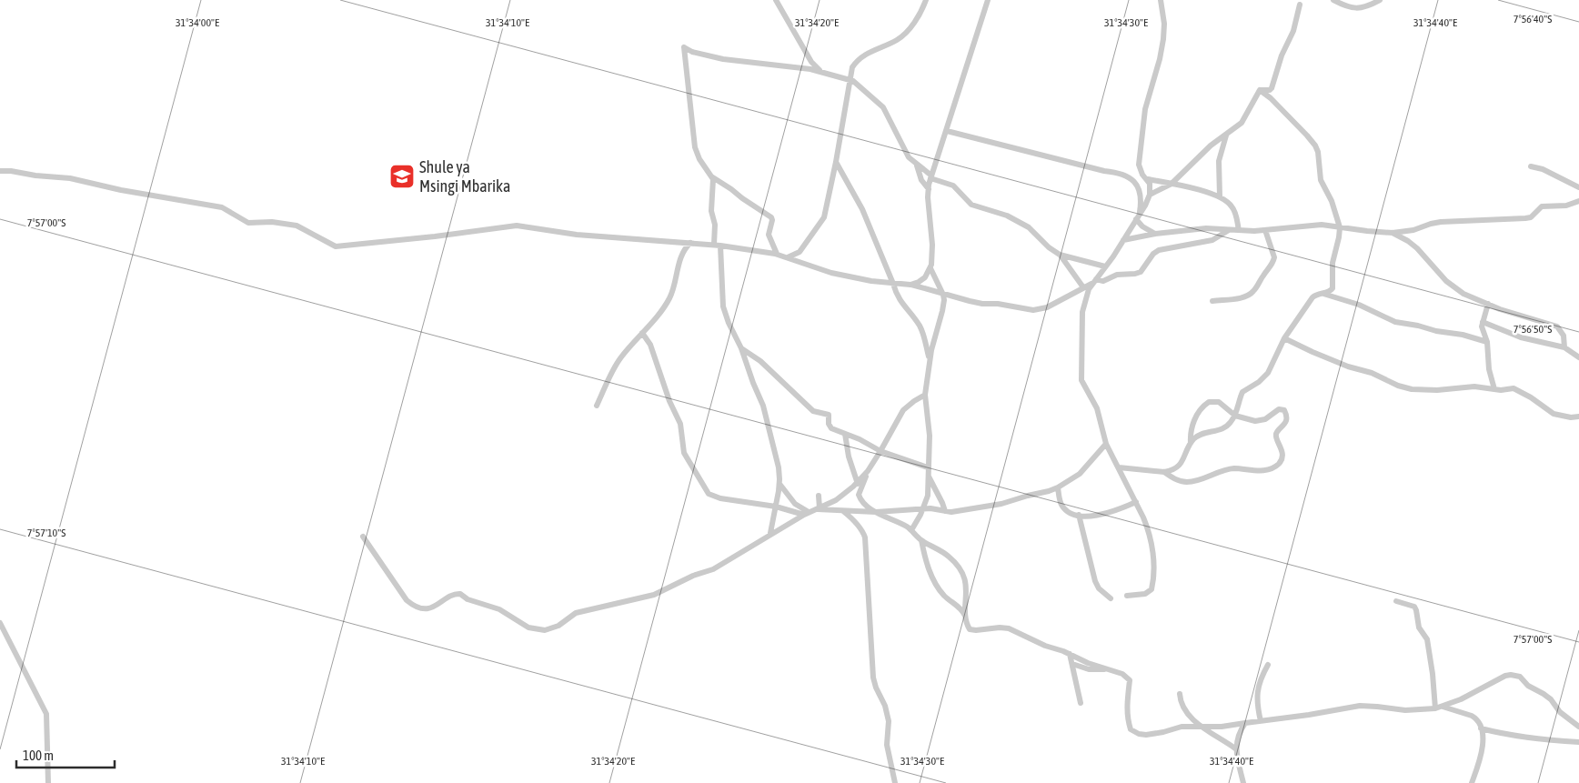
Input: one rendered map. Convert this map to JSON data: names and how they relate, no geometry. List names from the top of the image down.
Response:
{
  "places": {
    "school or university": ["Shule ya Msingi Mbarika"]
  },
  "scale_bar": "100 m",
  "coordinates": [
    "7°56'40\"S",
    "31°34'00\"E",
    "31°34'10\"E",
    "31°34'20\"E",
    "31°34'30\"E",
    "31°34'40\"E",
    "7°57'00\"S",
    "7°56'50\"S",
    "7°57'10\"S"
  ]
}
